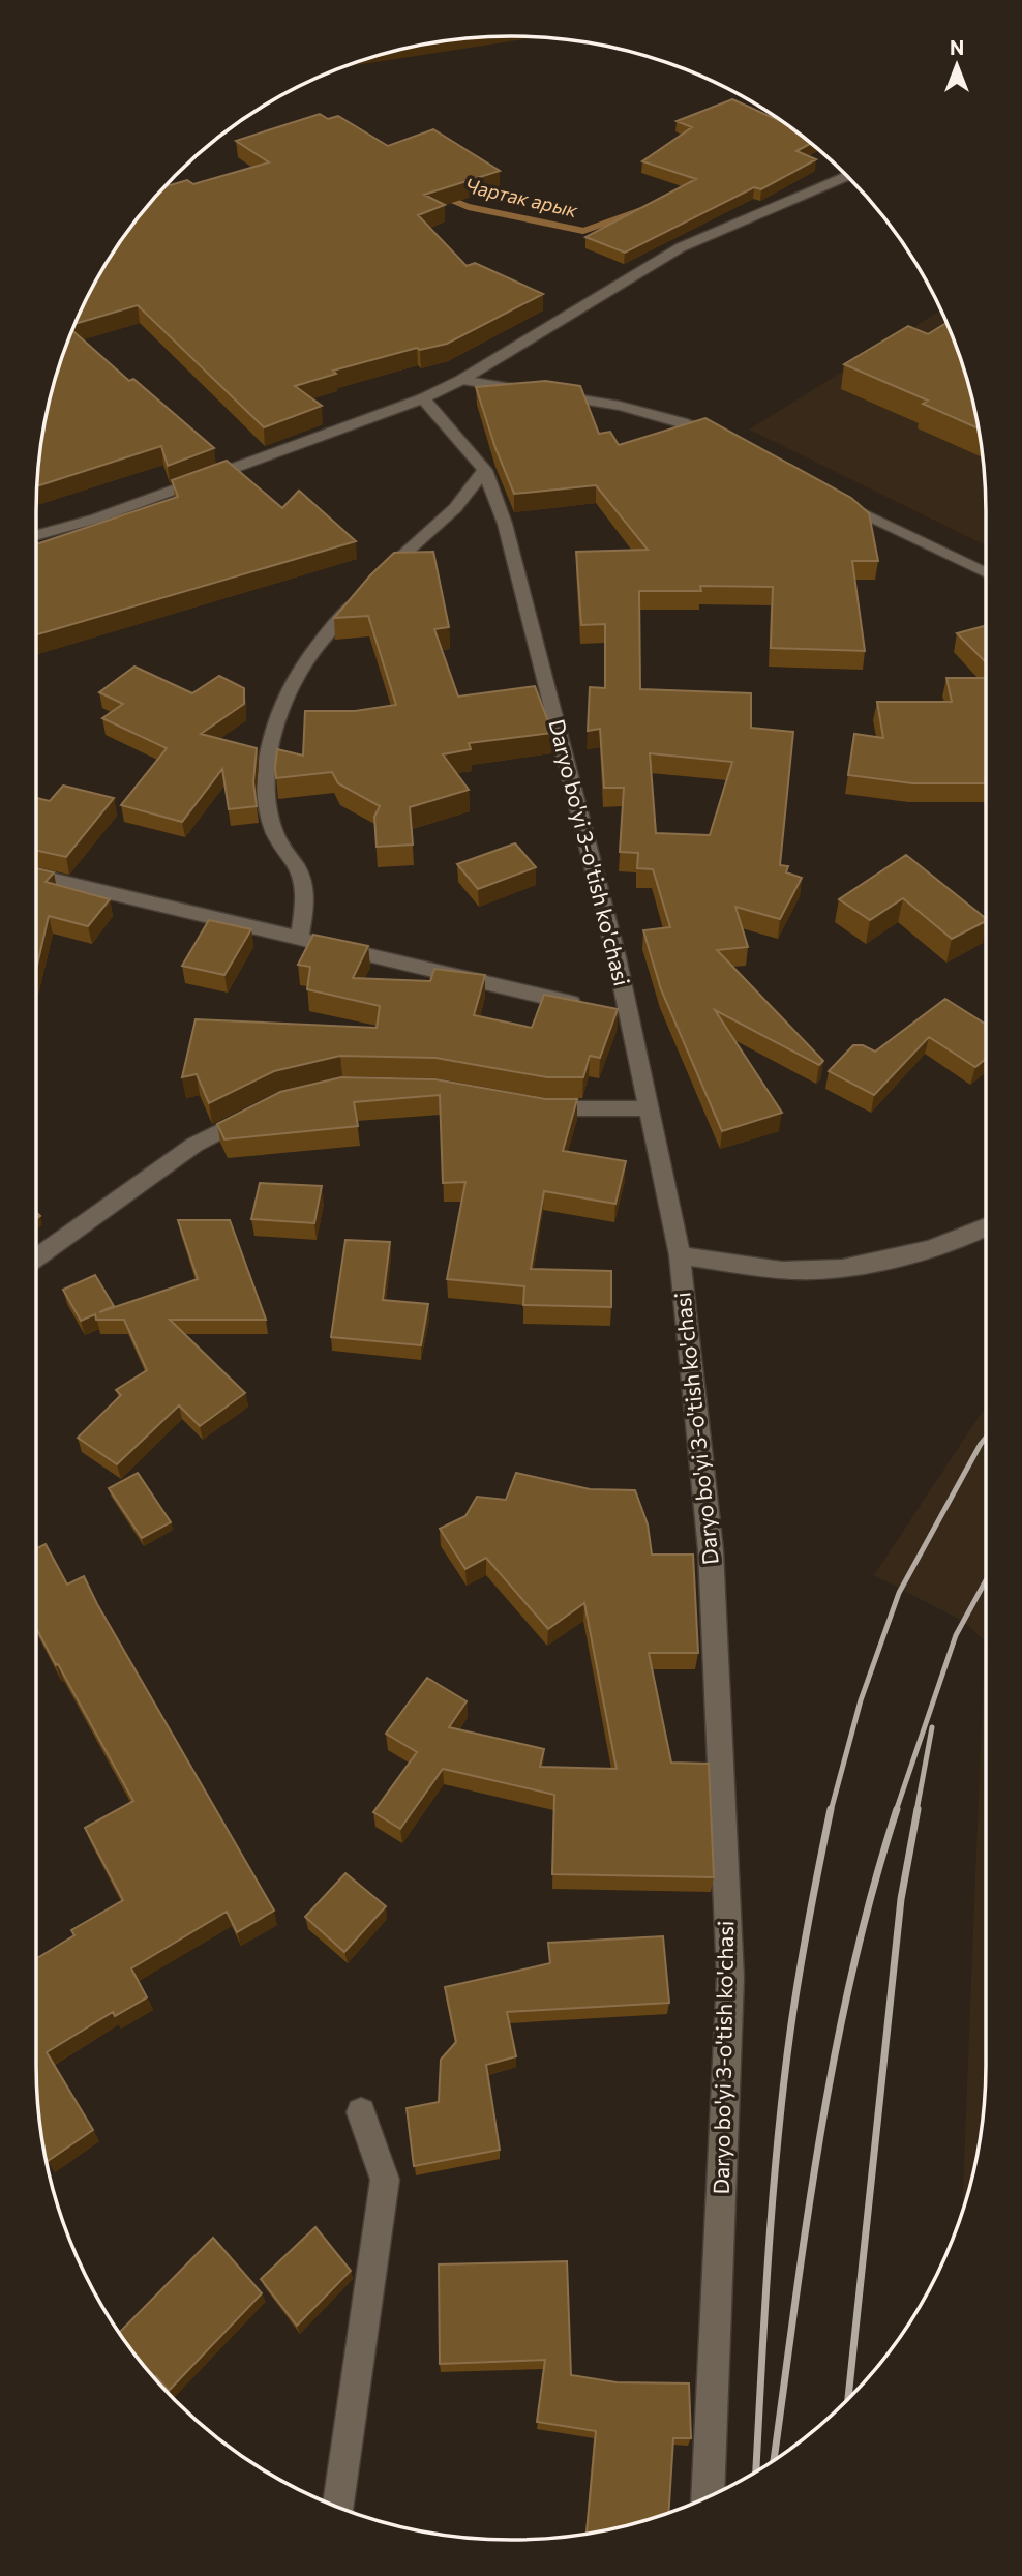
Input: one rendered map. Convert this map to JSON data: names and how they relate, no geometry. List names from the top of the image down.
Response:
{
  "streets": {
    "street": ["Daryo bo'yi 3-o'tish ko'chasi"]
  },
  "water": ["Чартак арык"],
  "north": "top"
}
